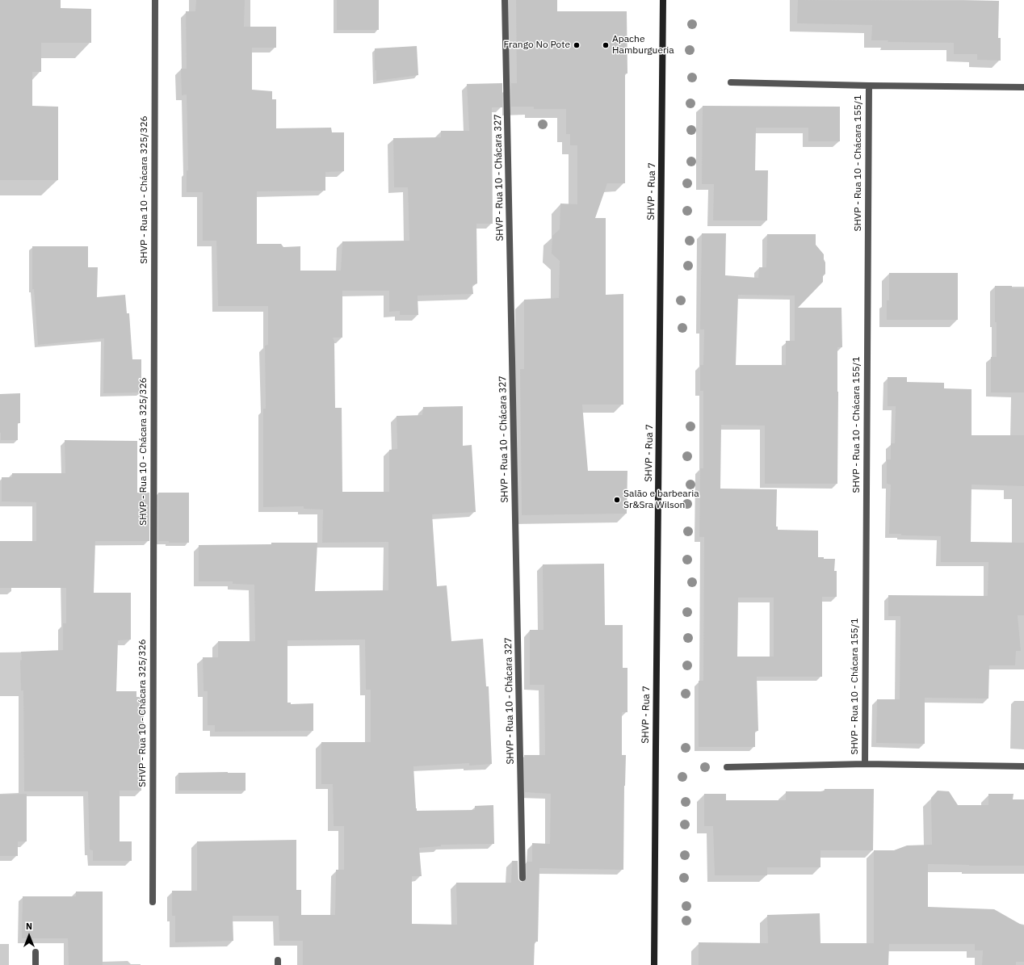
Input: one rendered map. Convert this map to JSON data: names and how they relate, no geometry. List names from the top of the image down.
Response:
{
  "streets": {
    "street": [
      "SHVP - Rua 10 - Chácara 155/1",
      "SHVP - Rua 10 - Chácara 327",
      "SHVP - Rua 10 - Chácara 325/326",
      "SHVP - Rua 7"
    ]
  },
  "places": ["Frango No Pote", "Apache Hamburgueria", "Salão e barbearia Sr&Sra Wilson"],
  "north": "top"
}
